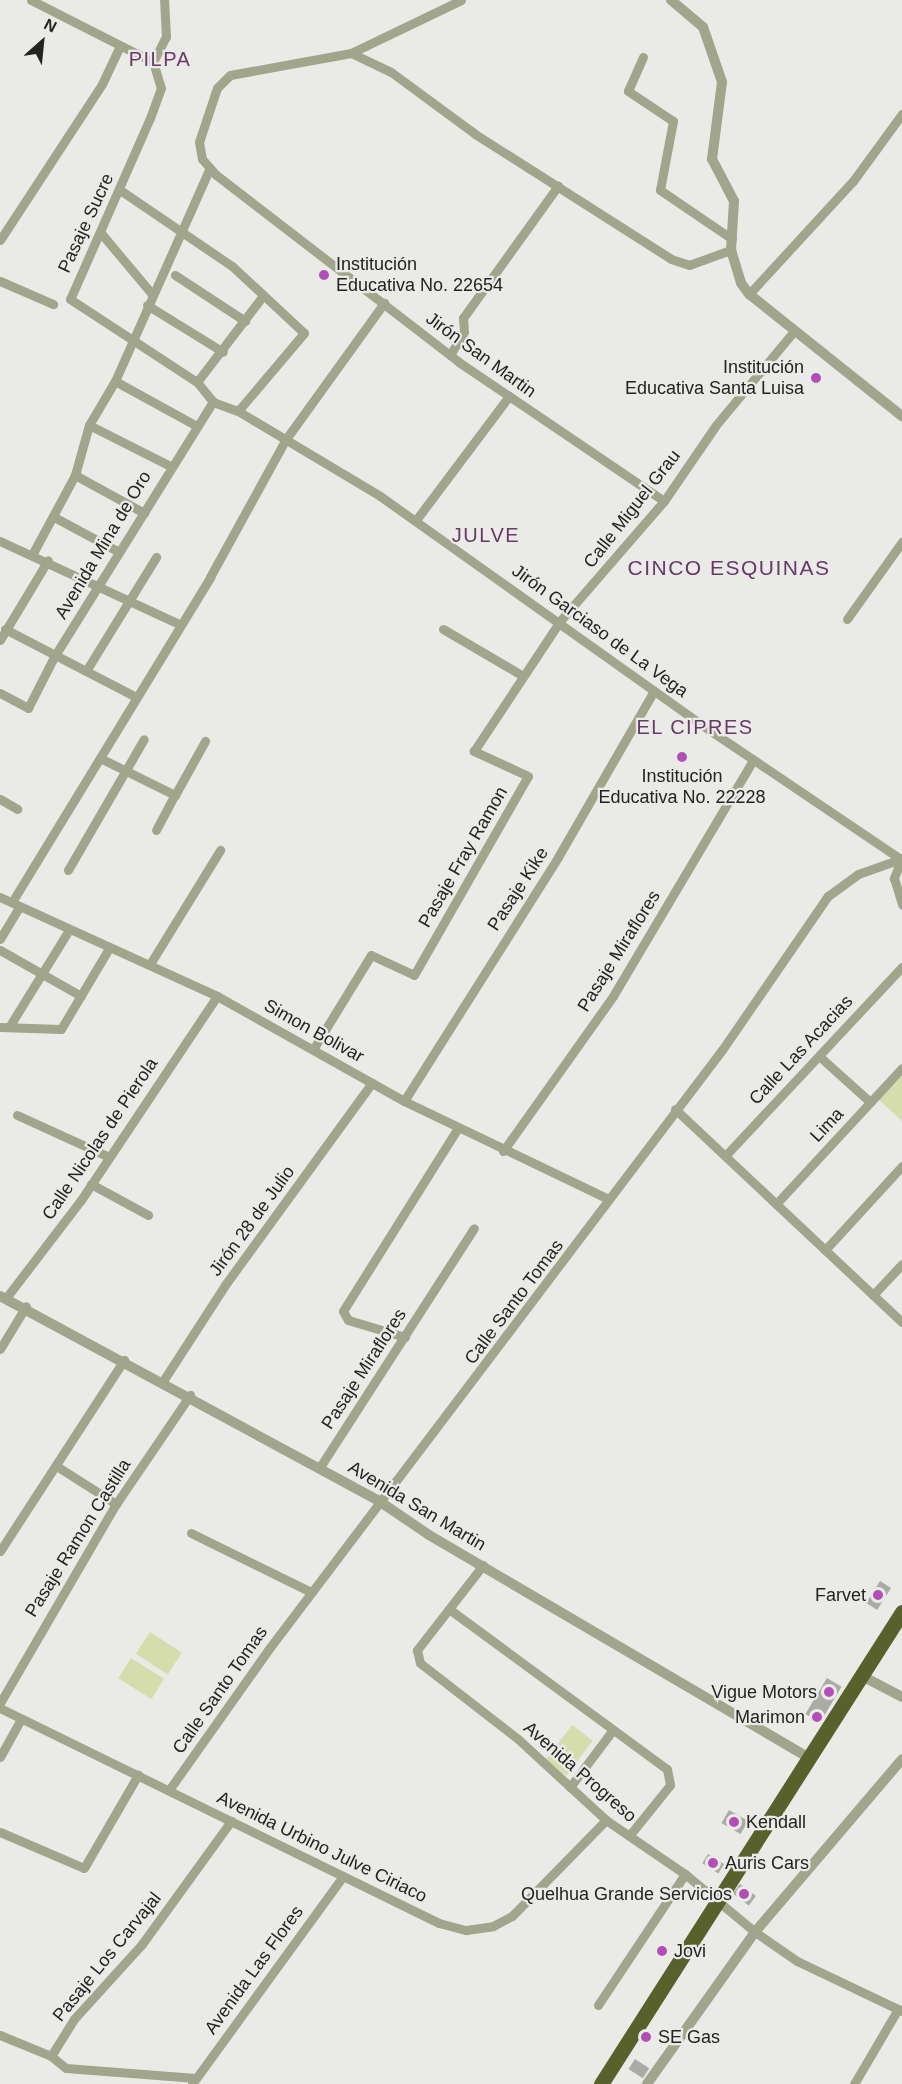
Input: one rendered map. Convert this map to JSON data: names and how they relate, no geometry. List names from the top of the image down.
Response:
{
  "streets": {
    "street": [
      "Pasaje Sucre",
      "Jirón San Martin",
      "Calle Miguel Grau",
      "Avenida Mina de Oro",
      "Jirón Garciaso de La Vega",
      "Pasaje Fray Ramon",
      "Pasaje Kike",
      "Pasaje Miraflores",
      "Simon Bolivar",
      "Calle Las Acacias",
      "Lima",
      "Calle Nicolas de Pierola",
      "Jirón 28 de Julio",
      "Calle Santo Tomas",
      "Avenida San Martin",
      "Pasaje Ramon Castilla",
      "Avenida Progreso",
      "Avenida Urbino Julve Ciriaco",
      "Pasaje Los Carvajal",
      "Avenida Las Flores"
    ]
  },
  "crossings": [
    ["Pasaje Sucre", "Avenida Mina de Oro"],
    ["Pasaje Sucre", "Jirón Garciaso de La Vega"],
    ["Jirón San Martin", "Calle Miguel Grau"],
    ["Calle Miguel Grau", "Jirón Garciaso de La Vega"],
    ["Calle Miguel Grau", "Pasaje Fray Ramon"],
    ["Avenida Mina de Oro", "Jirón Garciaso de La Vega"],
    ["Jirón Garciaso de La Vega", "Pasaje Fray Ramon"],
    ["Jirón Garciaso de La Vega", "Pasaje Kike"],
    ["Jirón Garciaso de La Vega", "Pasaje Miraflores"],
    ["Jirón Garciaso de La Vega", "Calle Santo Tomas"],
    ["Pasaje Fray Ramon", "Simon Bolivar"],
    ["Pasaje Kike", "Simon Bolivar"],
    ["Pasaje Miraflores", "Simon Bolivar"],
    ["Pasaje Miraflores", "Avenida San Martin"],
    ["Simon Bolivar", "Calle Nicolas de Pierola"],
    ["Simon Bolivar", "Jirón 28 de Julio"],
    ["Simon Bolivar", "Calle Santo Tomas"],
    ["Calle Nicolas de Pierola", "Avenida San Martin"],
    ["Jirón 28 de Julio", "Avenida San Martin"],
    ["Calle Santo Tomas", "Avenida San Martin"],
    ["Calle Santo Tomas", "Avenida Urbino Julve Ciriaco"],
    ["Avenida San Martin", "Pasaje Ramon Castilla"],
    ["Avenida Progreso", "Avenida Urbino Julve Ciriaco"],
    ["Avenida Urbino Julve Ciriaco", "Pasaje Los Carvajal"],
    ["Avenida Urbino Julve Ciriaco", "Avenida Las Flores"]
  ],
  "districts": [
    "PILPA",
    "JULVE",
    "CINCO ESQUINAS",
    "EL CIPRES"
  ],
  "places": [
    "Institución Educativa No. 22654",
    "Institución Educativa Santa Luisa",
    "Institución Educativa No. 22228",
    "Farvet",
    "Vigue Motors",
    "Marimon",
    "Kendall",
    "Auris Cars",
    "Quelhua Grande Servicios",
    "Jovi",
    "SE Gas"
  ],
  "north": "top right"
}
